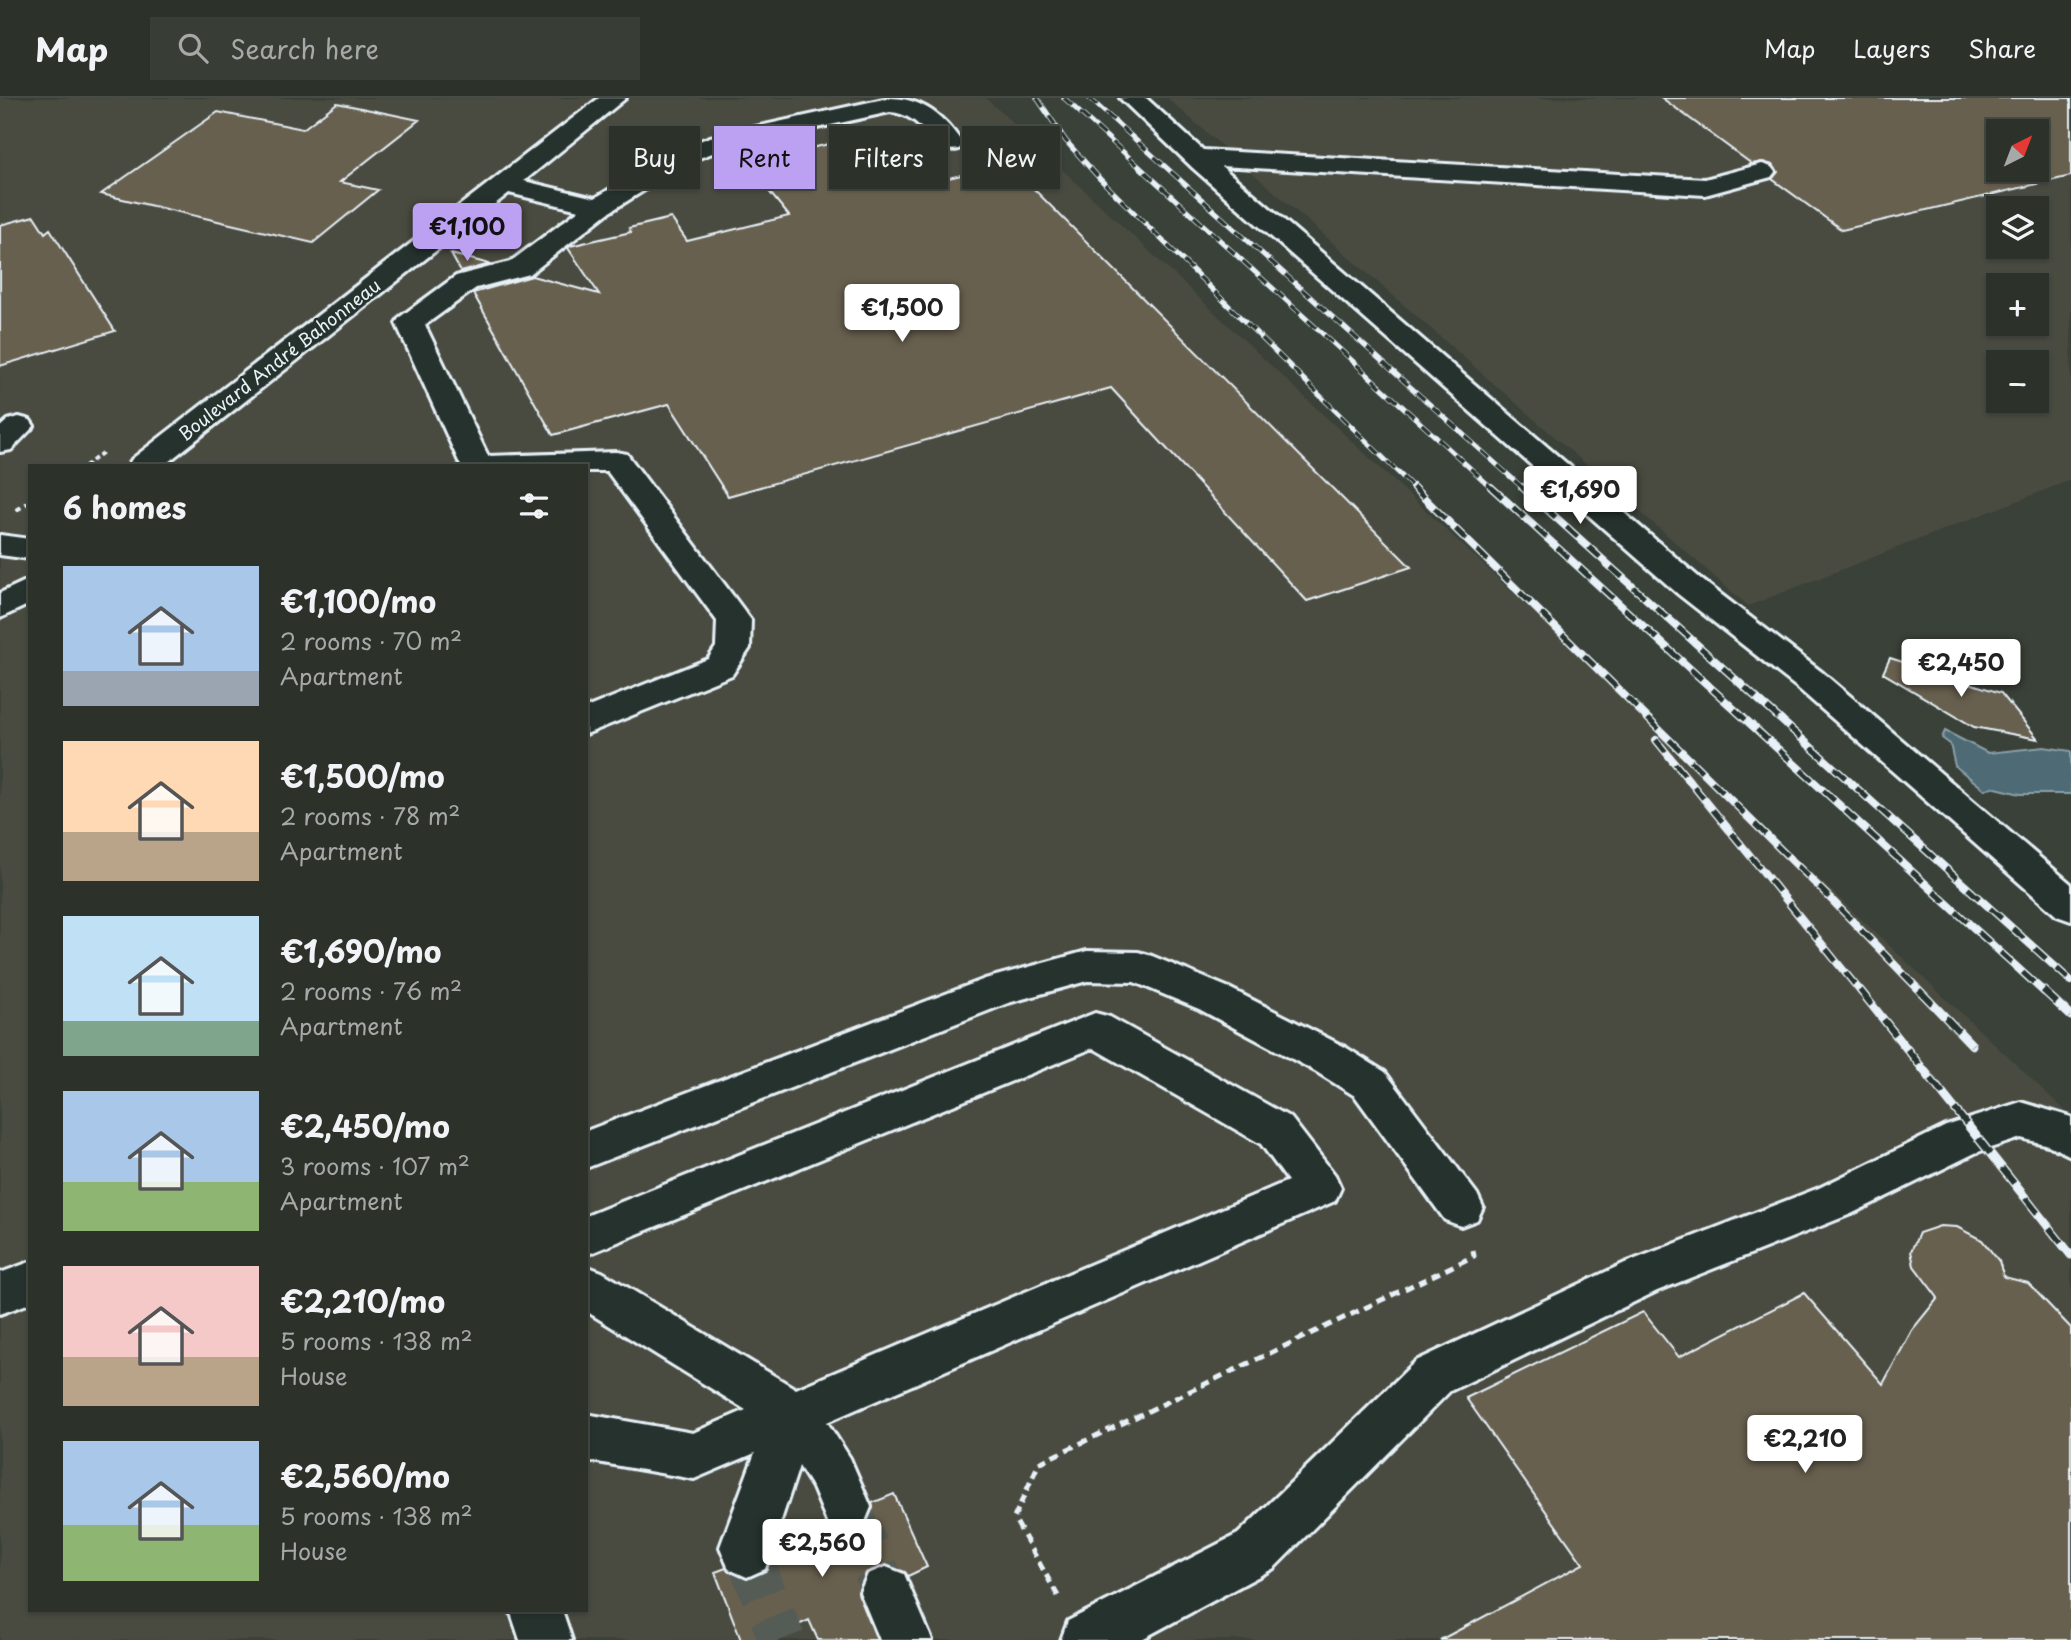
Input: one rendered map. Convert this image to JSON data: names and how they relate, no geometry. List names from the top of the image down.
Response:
{
  "streets": {
    "street": ["Boulevard André Bahonneau"]
  },
  "north": "top right",
  "page": {
    "header": "Map",
    "search": "Search here",
    "nav": ["Map", "Layers", "Share"],
    "map_buttons": ["+", "−"],
    "chip": [
      "Buy",
      "Rent",
      "Filters",
      "New"
    ],
    "price": [
      "€1,100",
      "€1,500",
      "€1,690",
      "€2,450",
      "€2,210",
      "€2,560"
    ],
    "heading": "6 homes",
    "list": [
      {
        "name": "€1,100/mo",
        "note": "2 rooms · 70 m² · Apartment"
      },
      {
        "name": "€1,500/mo",
        "note": "2 rooms · 78 m² · Apartment"
      },
      {
        "name": "€1,690/mo",
        "note": "2 rooms · 76 m² · Apartment"
      },
      {
        "name": "€2,450/mo",
        "note": "3 rooms · 107 m² · Apartment"
      },
      {
        "name": "€2,210/mo",
        "note": "5 rooms · 138 m² · House"
      },
      {
        "name": "€2,560/mo",
        "note": "5 rooms · 138 m² · House"
      }
    ]
  }
}
